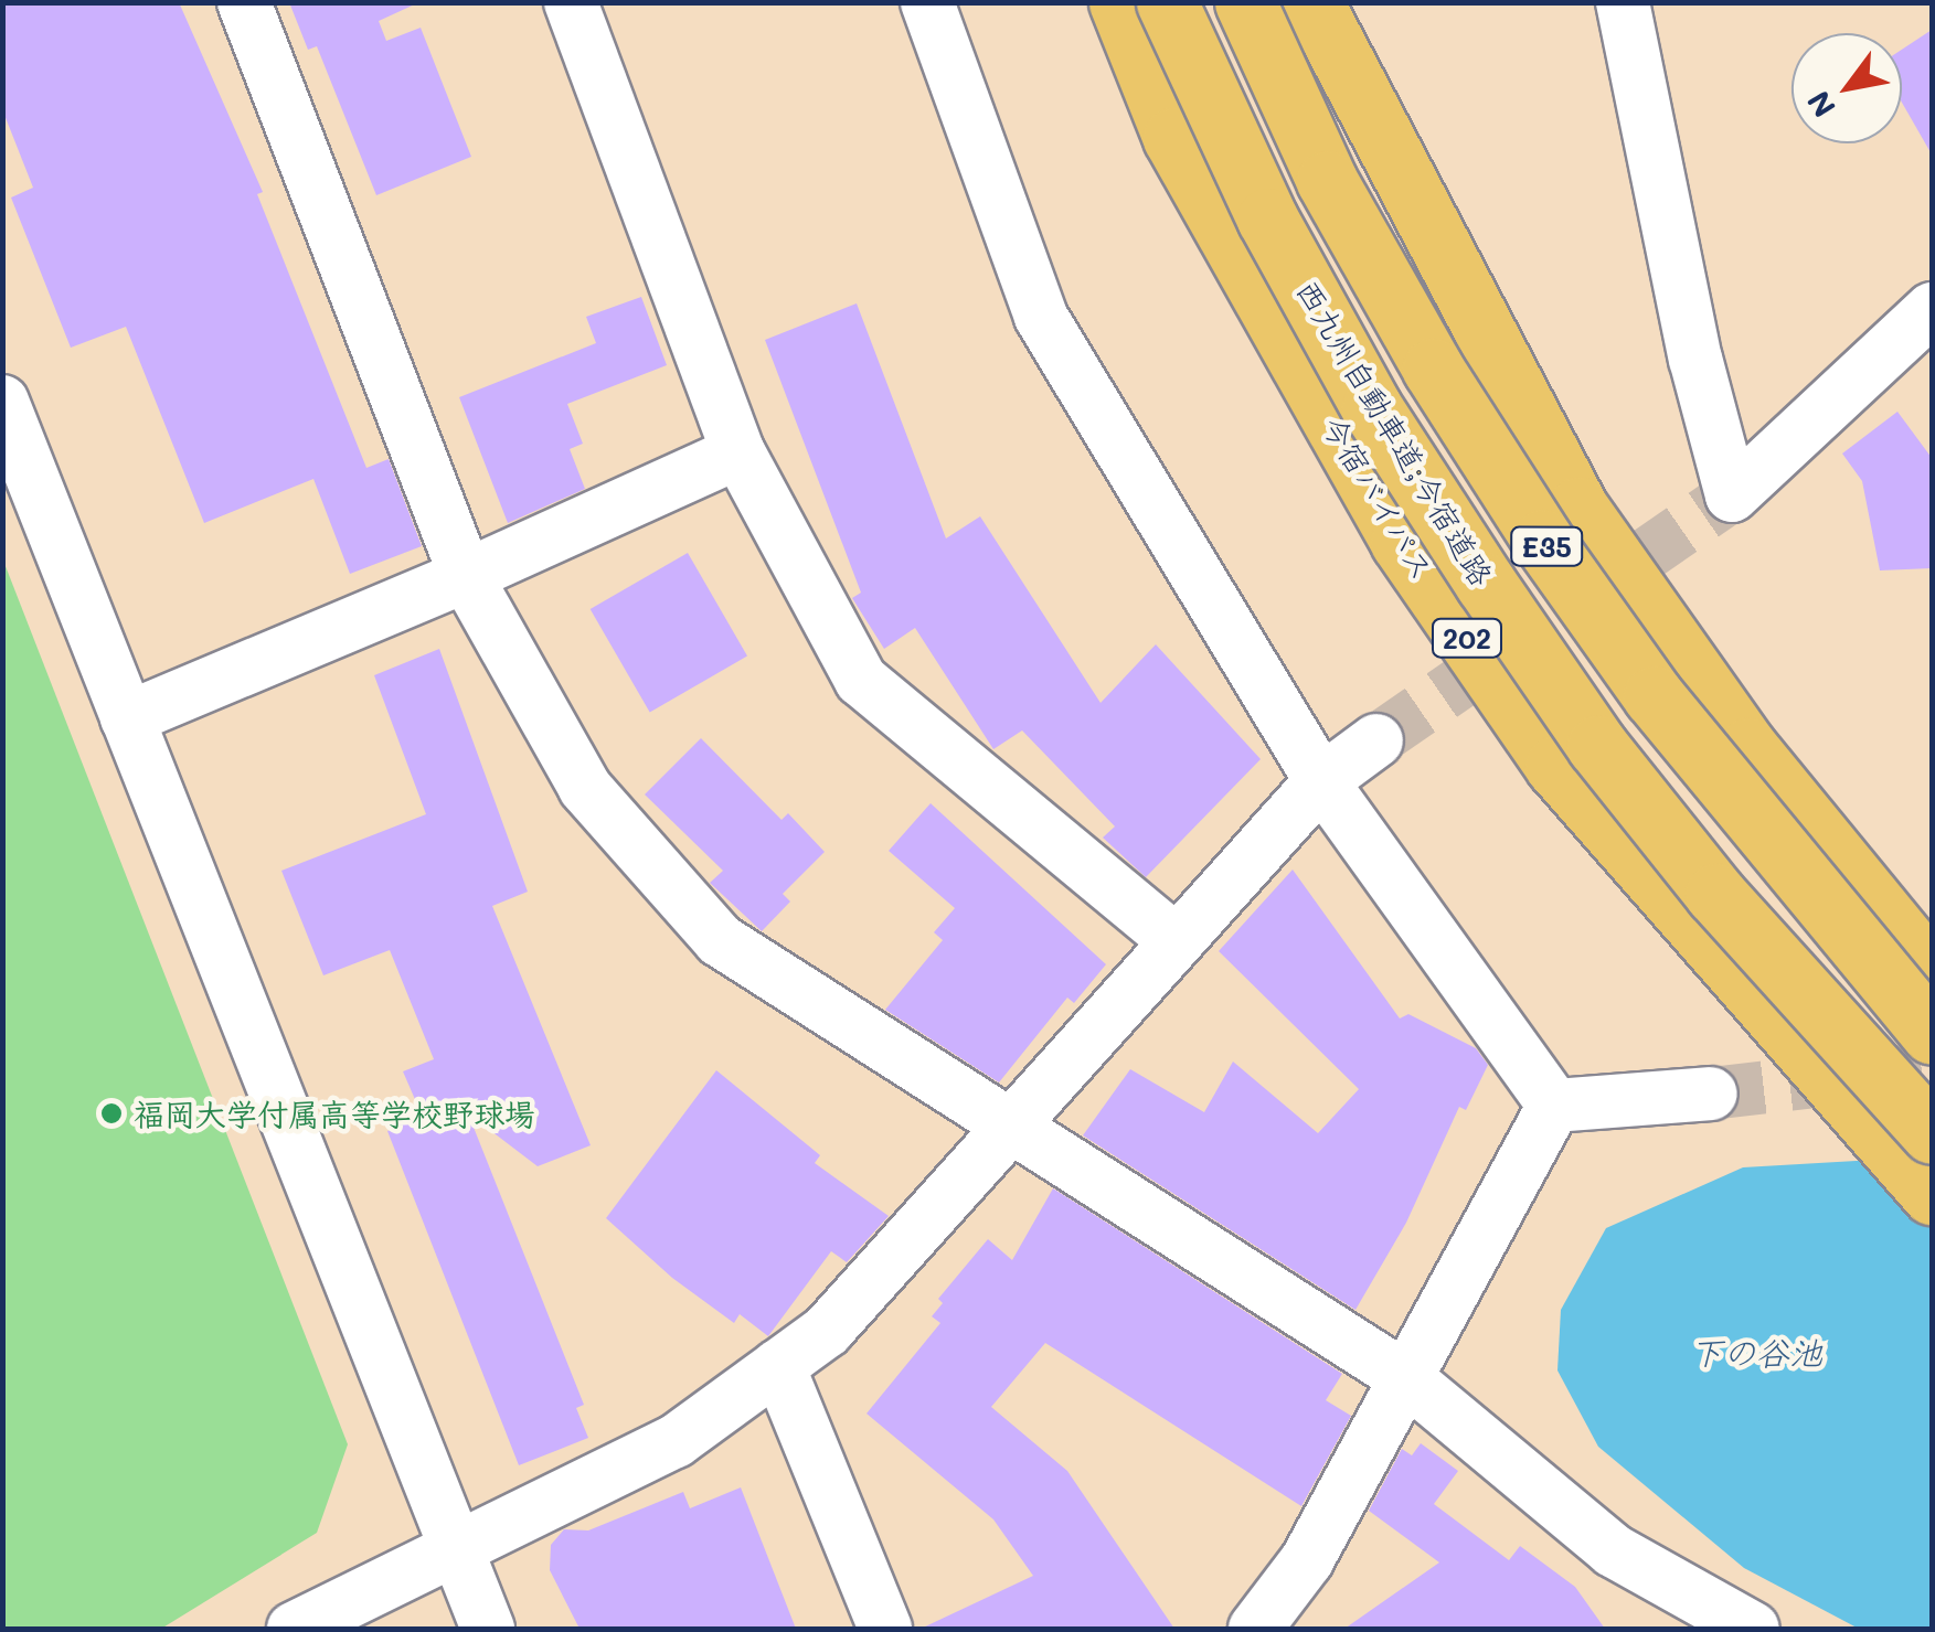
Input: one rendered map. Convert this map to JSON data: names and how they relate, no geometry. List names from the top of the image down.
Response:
{
  "streets": {
    "highway": [
      "西九州自動車道;今宿道路",
      "今宿バイパス",
      "E35",
      "202"
    ]
  },
  "water": ["下の谷池"],
  "places": ["福岡大学付属高等学校野球場"],
  "north": "bottom left"
}
